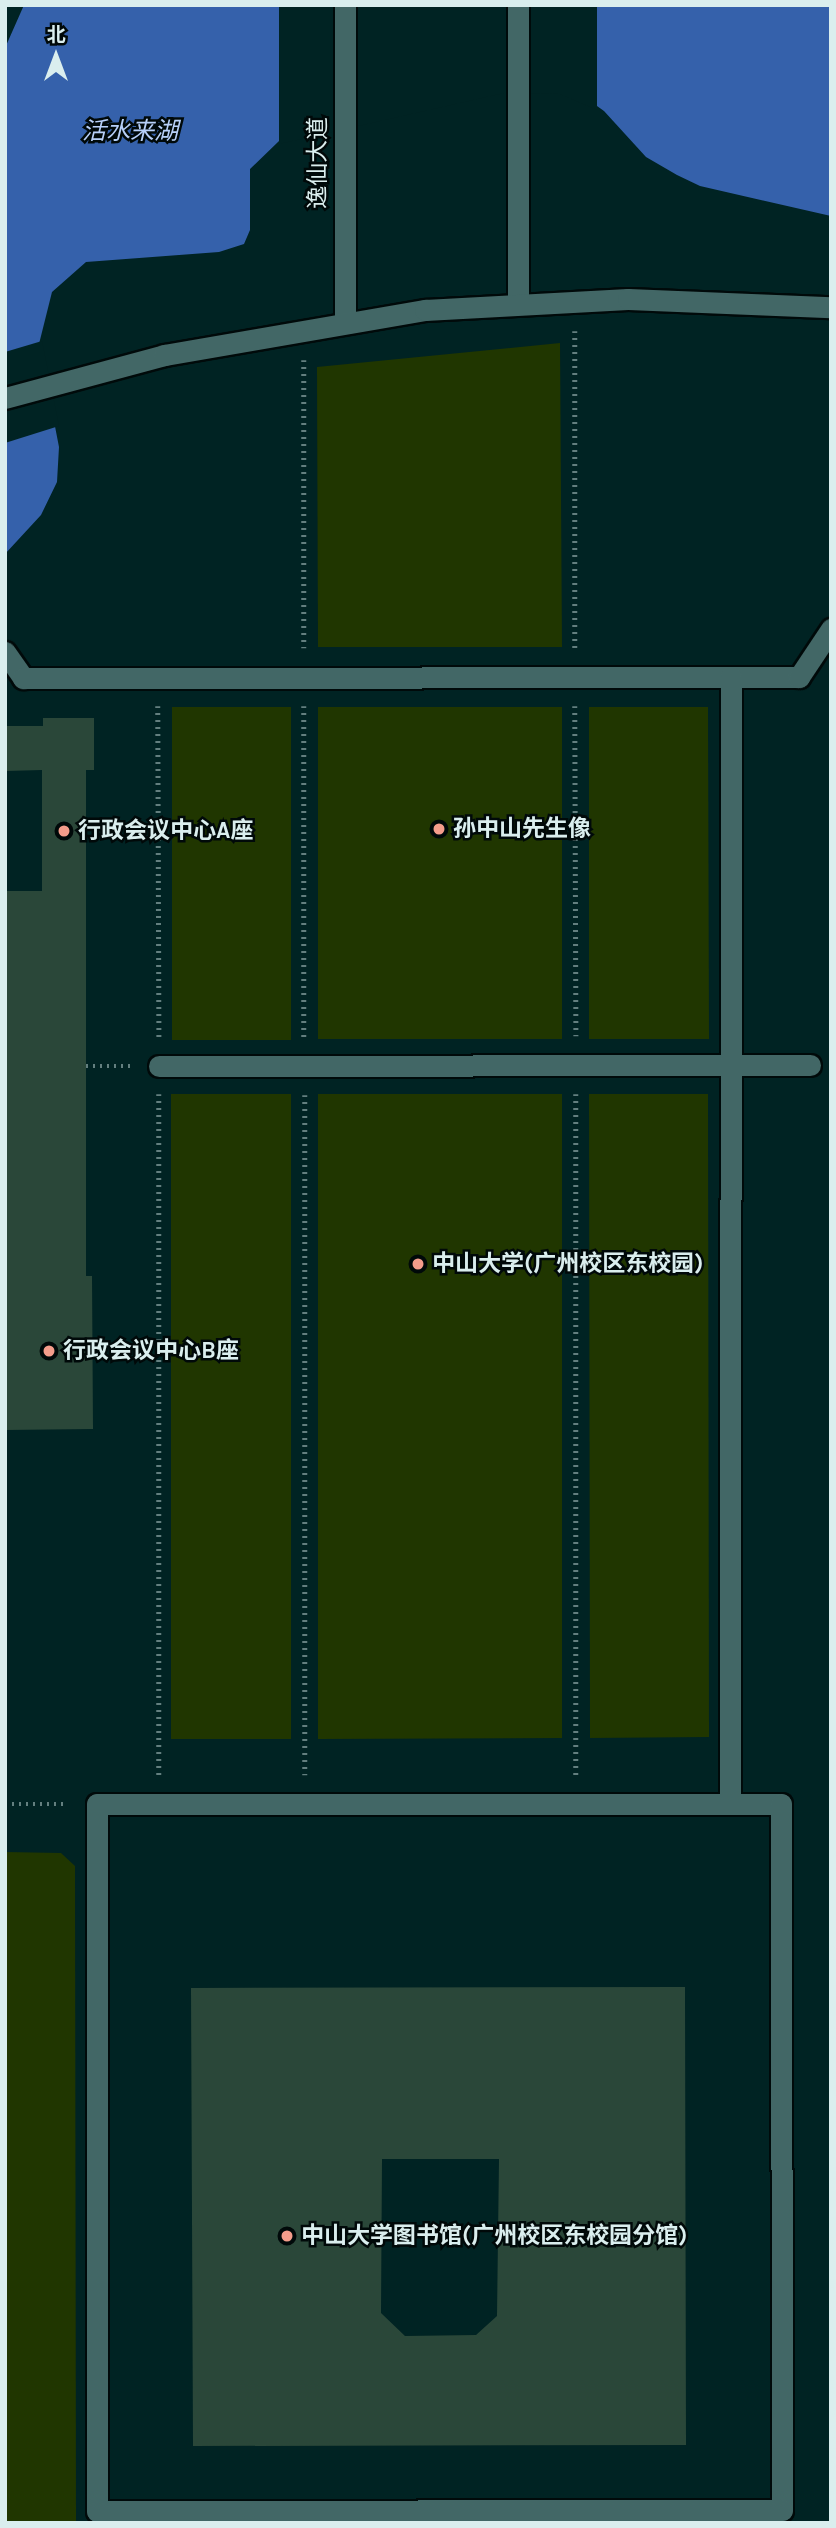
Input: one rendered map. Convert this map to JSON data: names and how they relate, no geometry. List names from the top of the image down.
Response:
{
  "streets": {
    "lane": ["逸仙大道"]
  },
  "water": ["活水来湖"],
  "places": [
    "孙中山先生像",
    "行政会议中心A座",
    "中山大学(广州校区东校园)",
    "行政会议中心B座",
    "中山大学图书馆(广州校区东校园分馆)"
  ],
  "north": "top"
}
